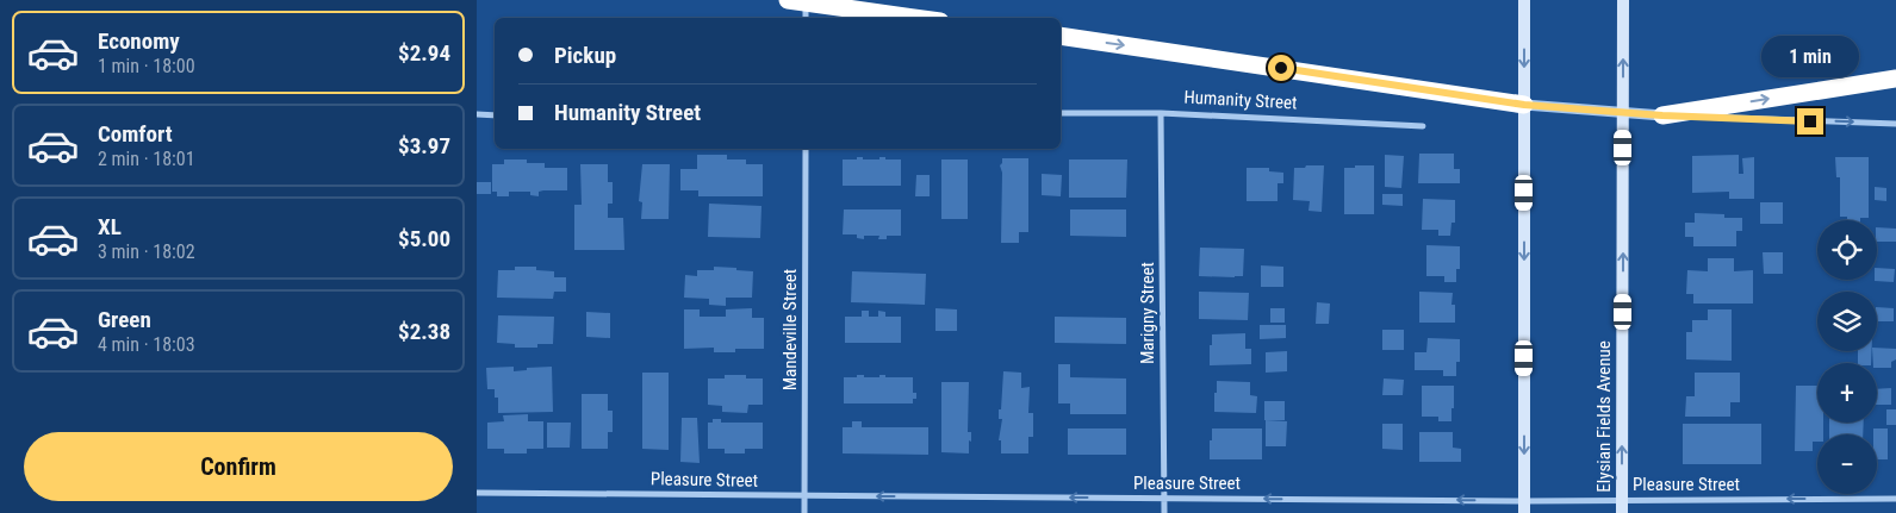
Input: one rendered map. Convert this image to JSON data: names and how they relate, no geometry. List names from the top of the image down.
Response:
{
  "streets": {
    "main road": ["Elysian Fields Avenue"],
    "street": [
      "Humanity Street",
      "Marigny Street",
      "Mandeville Street",
      "Pleasure Street"
    ]
  },
  "crossings": [
    ["Humanity Street", "Marigny Street"],
    ["Marigny Street", "Pleasure Street"],
    ["Mandeville Street", "Pleasure Street"],
    ["Elysian Fields Avenue", "Pleasure Street"]
  ],
  "one_way": ["Pleasure Street"],
  "page": {
    "list": [
      {
        "name": "Economy",
        "note": "1 min · 18:00",
        "value": "$2.94"
      },
      {
        "name": "Comfort",
        "note": "2 min · 18:01",
        "value": "$3.97"
      },
      {
        "name": "XL",
        "note": "3 min · 18:02",
        "value": "$5.00"
      },
      {
        "name": "Green",
        "note": "4 min · 18:03",
        "value": "$2.38"
      }
    ],
    "banner": ["Pickup", "Humanity Street"],
    "bubble": "1 min",
    "map_buttons": ["+", "−"],
    "buttons": "Confirm"
  }
}
